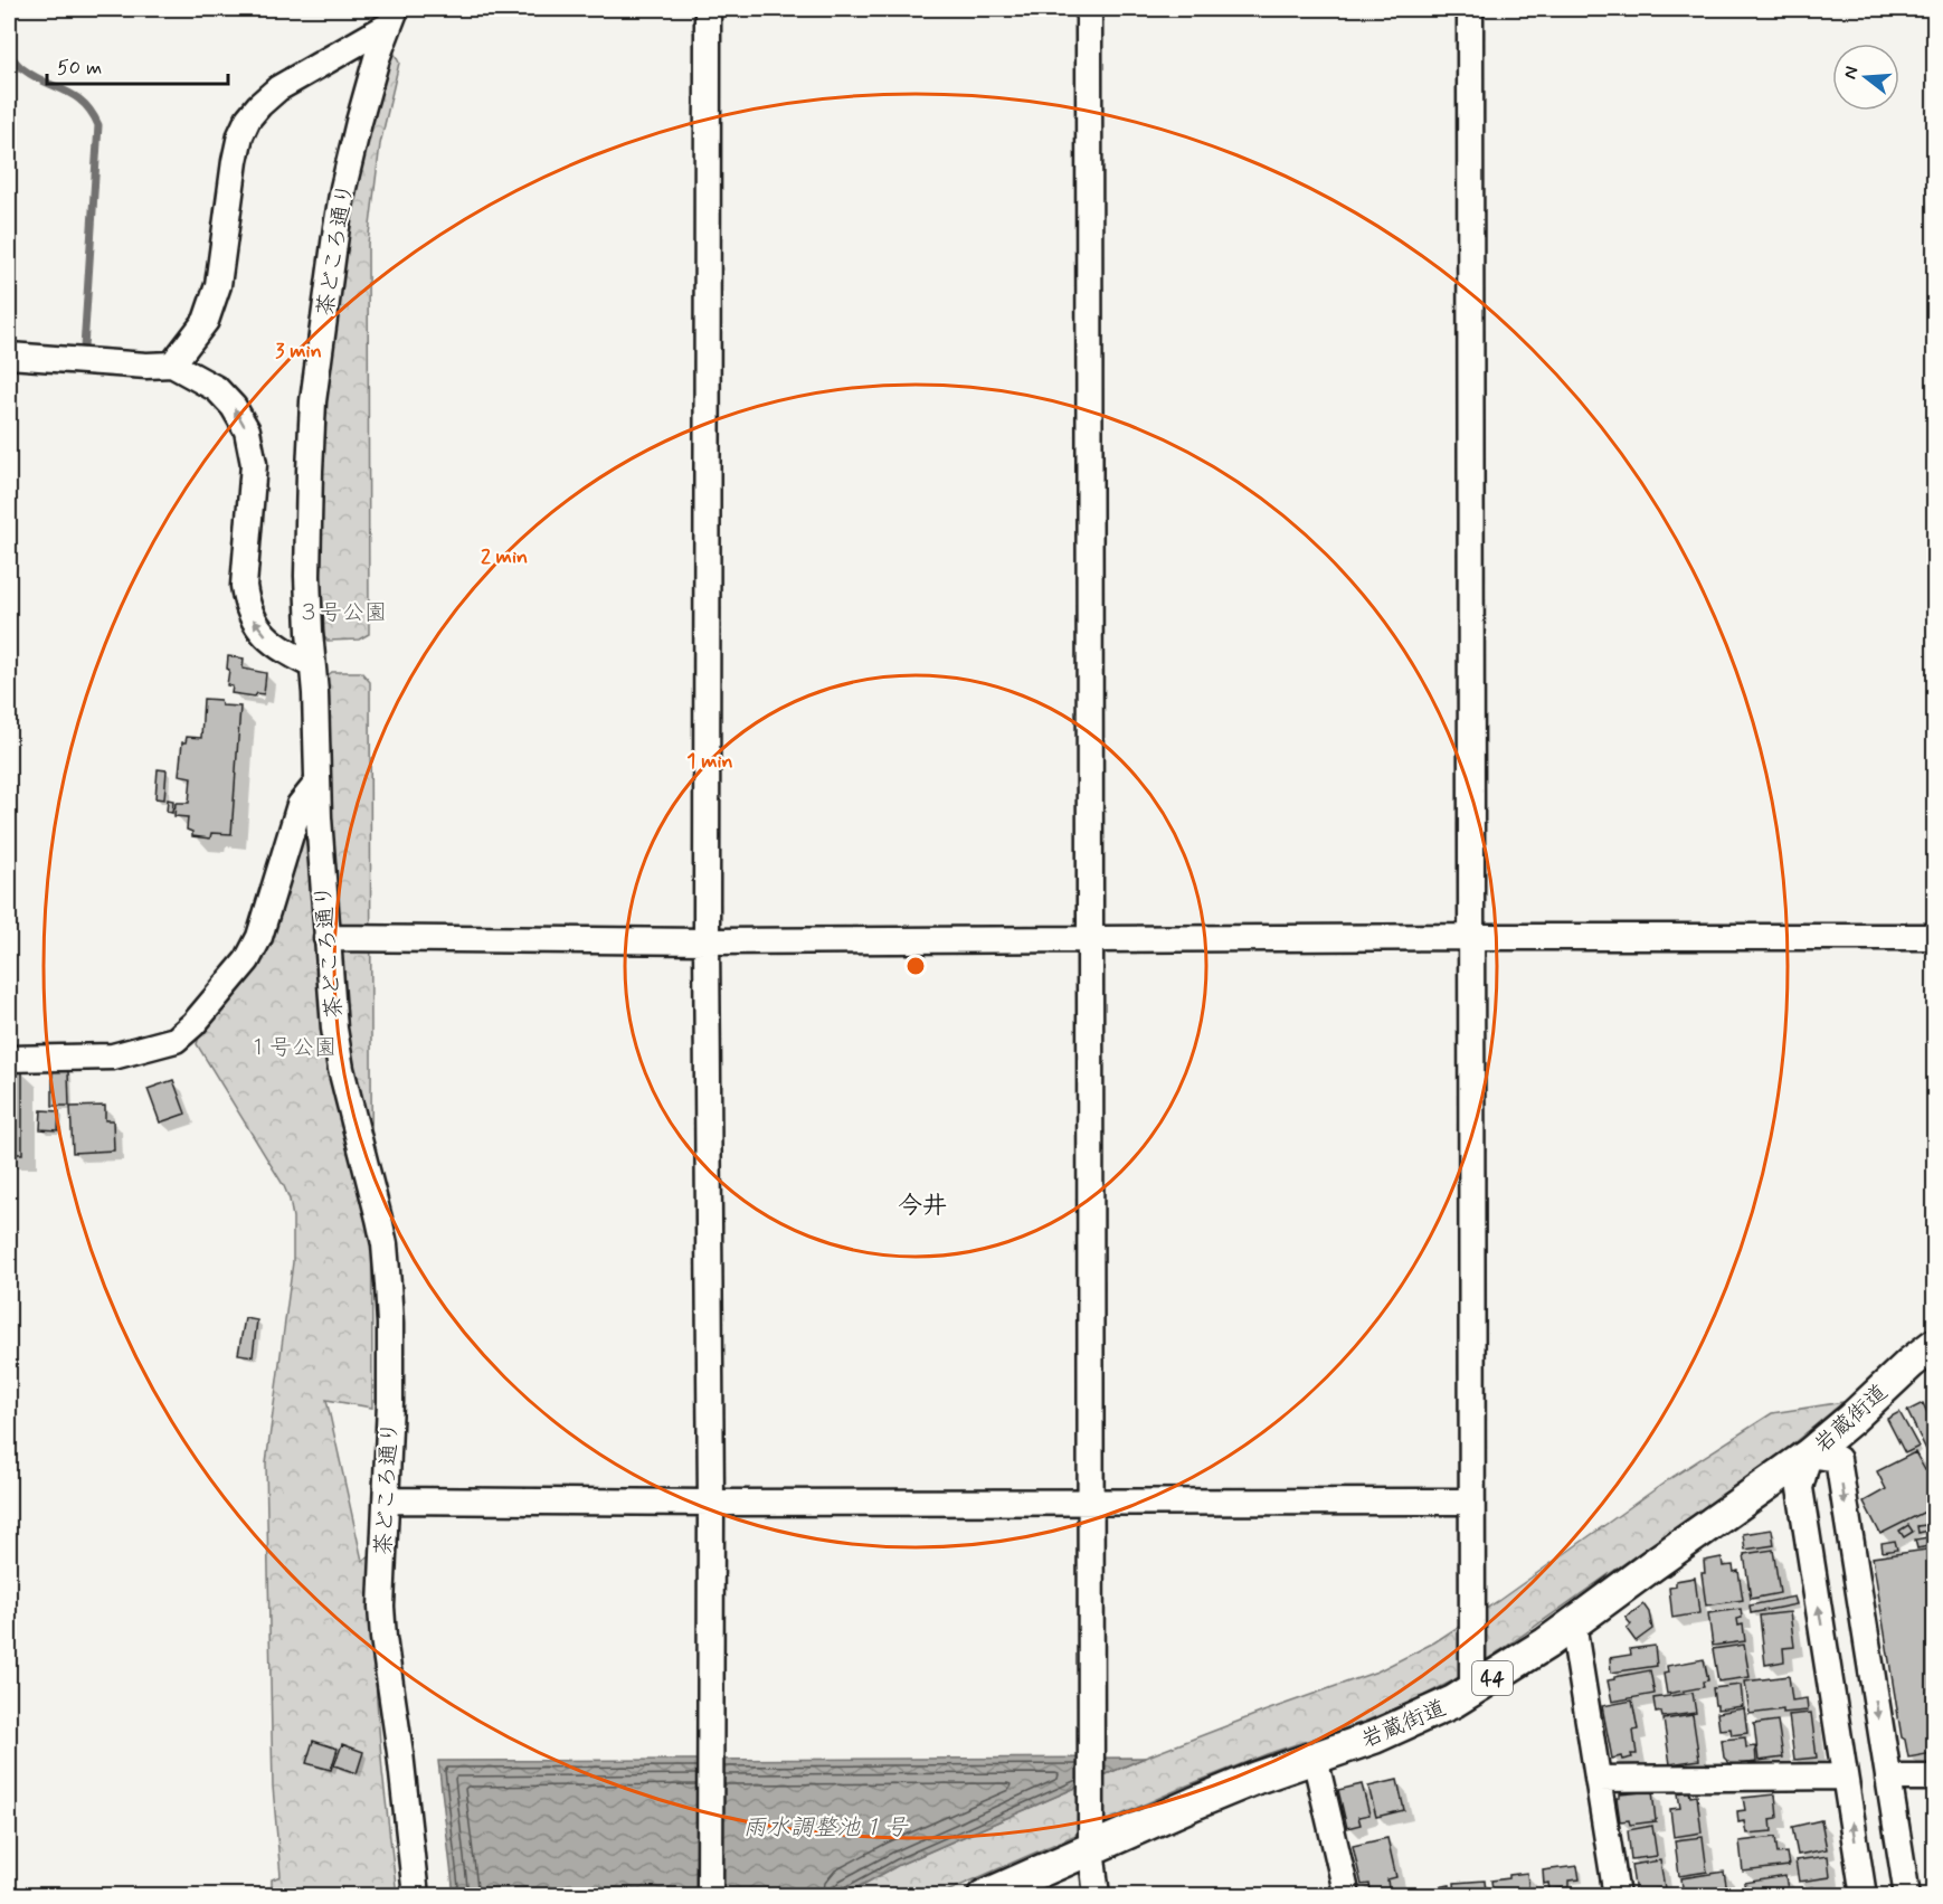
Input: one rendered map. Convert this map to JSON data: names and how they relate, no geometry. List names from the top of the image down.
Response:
{
  "streets": {
    "main road": ["岩蔵街道", "44"],
    "street": ["茶どころ通り"]
  },
  "districts": ["今井"],
  "water": ["雨水調整池１号"],
  "parks": ["３号公園", "１号公園"],
  "scale_bar": "50 m",
  "north": "left",
  "rings": ["3 min", "2 min", "1 min"]
}
